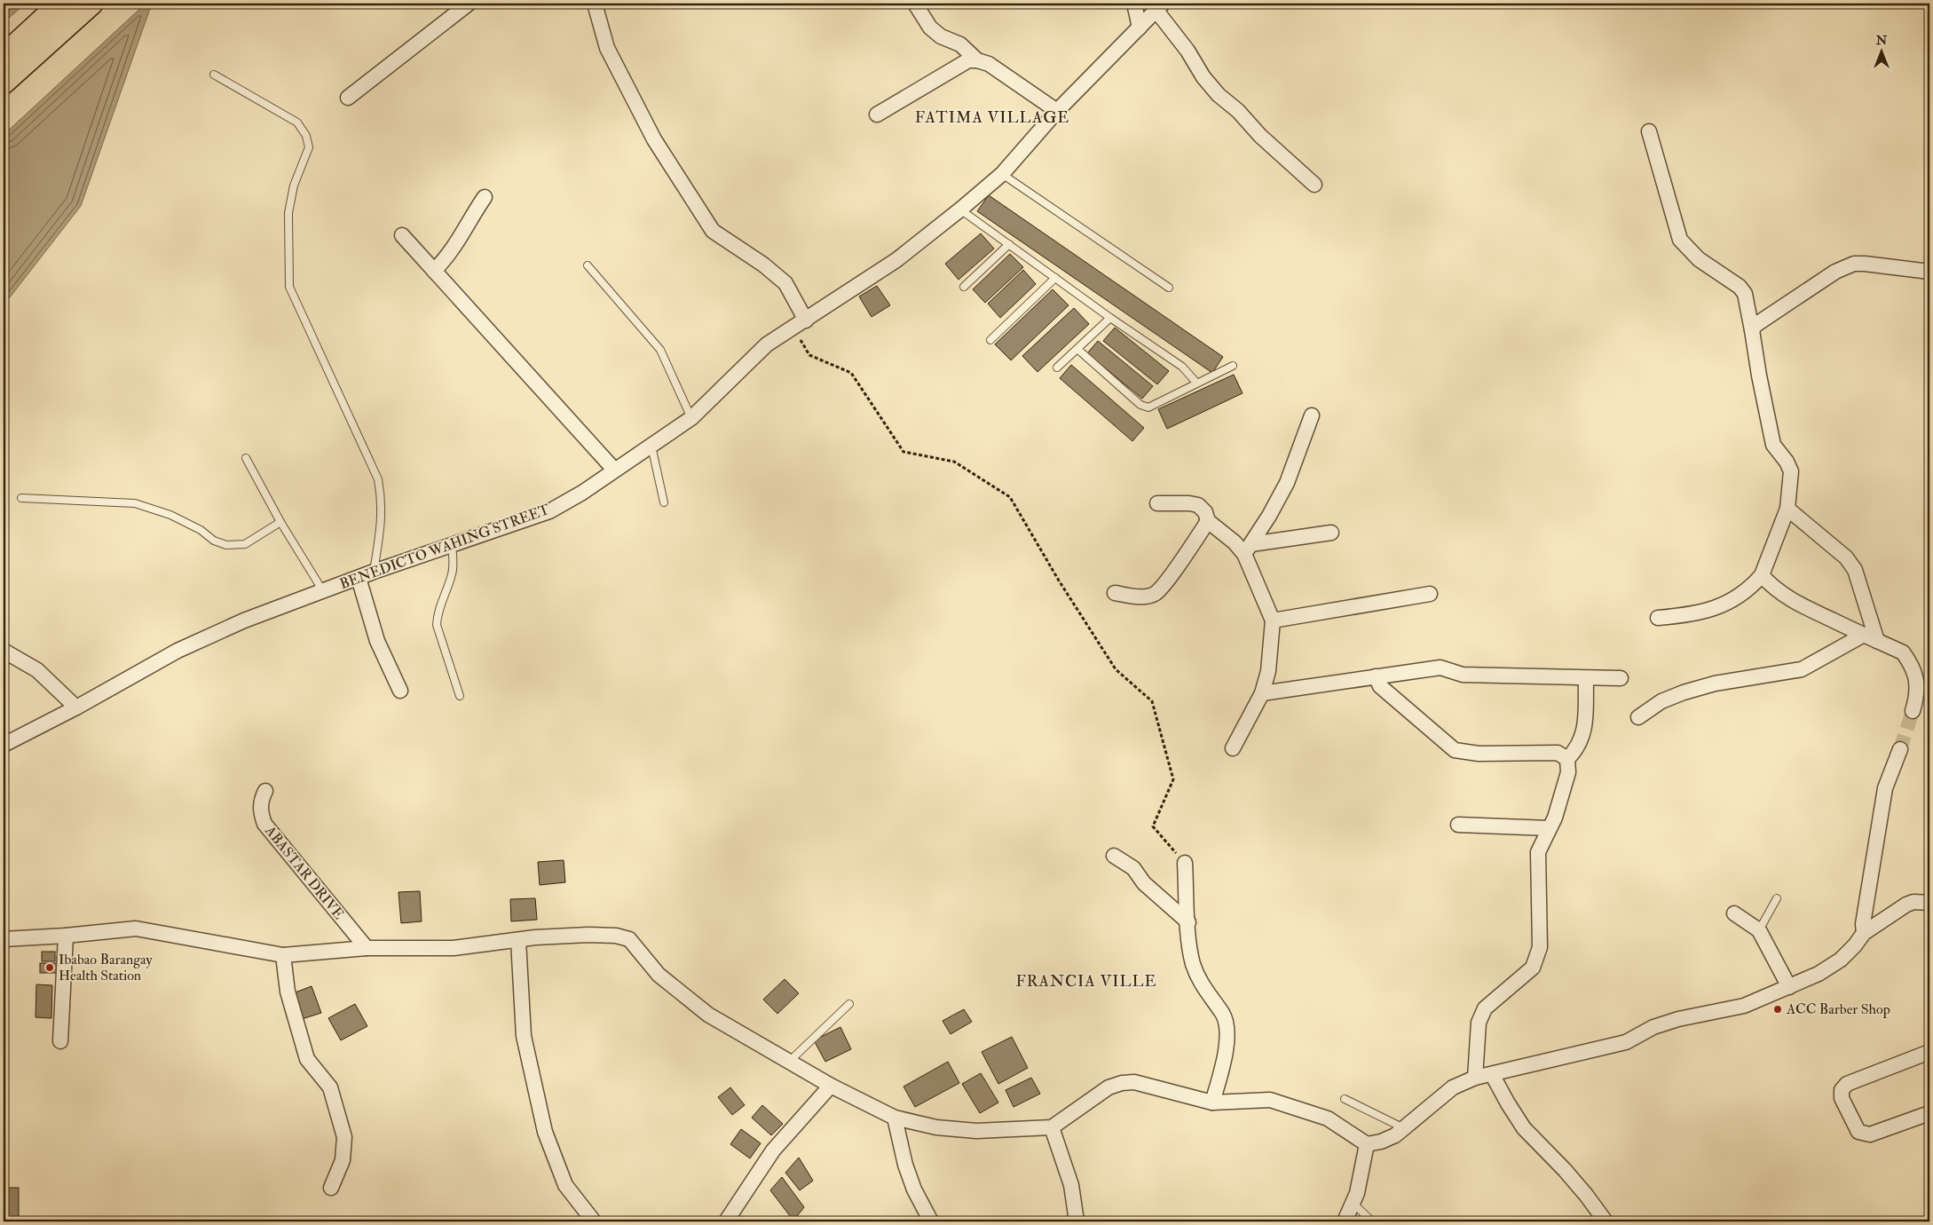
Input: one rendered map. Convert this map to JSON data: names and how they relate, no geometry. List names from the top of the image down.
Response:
{
  "streets": {
    "street": ["BENEDICTO WAHING STREET", "ABASTAR DRIVE"]
  },
  "districts": ["FATIMA VILLAGE", "FRANCIA VILLE"],
  "places": ["Ibabao Barangay Health Station", "ACC Barber Shop"],
  "north": "top"
}
